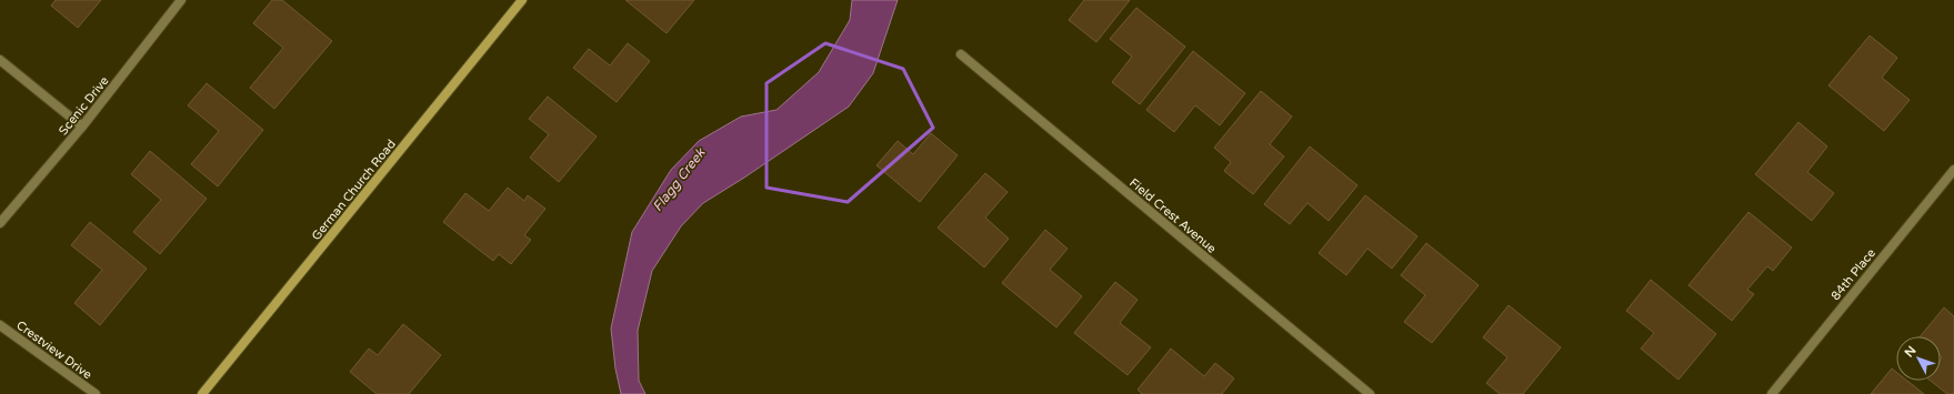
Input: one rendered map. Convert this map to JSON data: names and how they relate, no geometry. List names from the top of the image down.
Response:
{
  "streets": {
    "street": [
      "Scenic Drive",
      "German Church Road",
      "Field Crest Avenue",
      "84th Place",
      "Crestview Drive"
    ]
  },
  "water": ["Flagg Creek"],
  "north": "top left"
}
